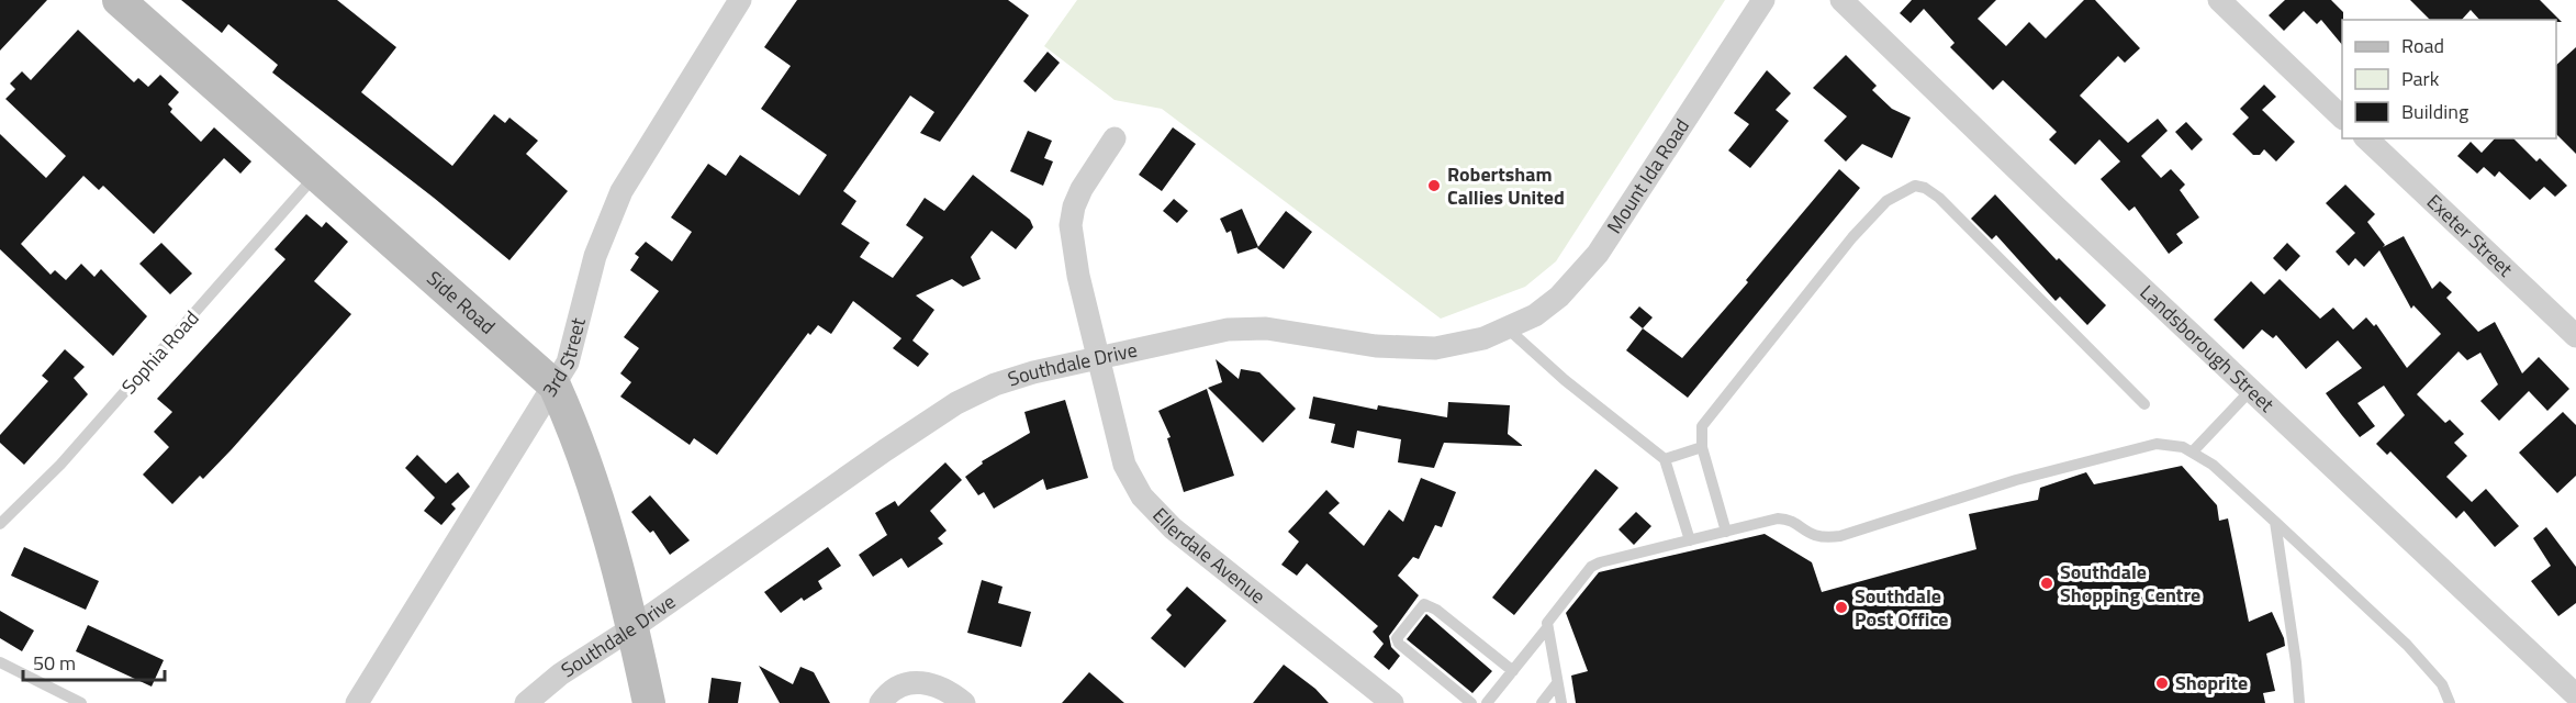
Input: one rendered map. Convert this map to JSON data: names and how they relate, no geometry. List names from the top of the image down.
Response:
{
  "streets": {
    "street": [
      "Mount Ida Road",
      "Exeter Street",
      "Side Road",
      "Landsborough Street",
      "3rd Street",
      "Southdale Drive",
      "Ellerdale Avenue"
    ],
    "lane": ["Sophia Road"]
  },
  "crossings": [
    ["Mount Ida Road", "Southdale Drive"],
    ["Side Road", "Sophia Road"],
    ["Side Road", "3rd Street"],
    ["Side Road", "Southdale Drive"],
    ["Southdale Drive", "Ellerdale Avenue"]
  ],
  "places": [
    "Robertsham Callies United",
    "Southdale Shopping Centre",
    "Southdale Post Office",
    "Shoprite"
  ],
  "legend": ["Road", "Park", "Building"],
  "scale_bar": "50 m"
}
